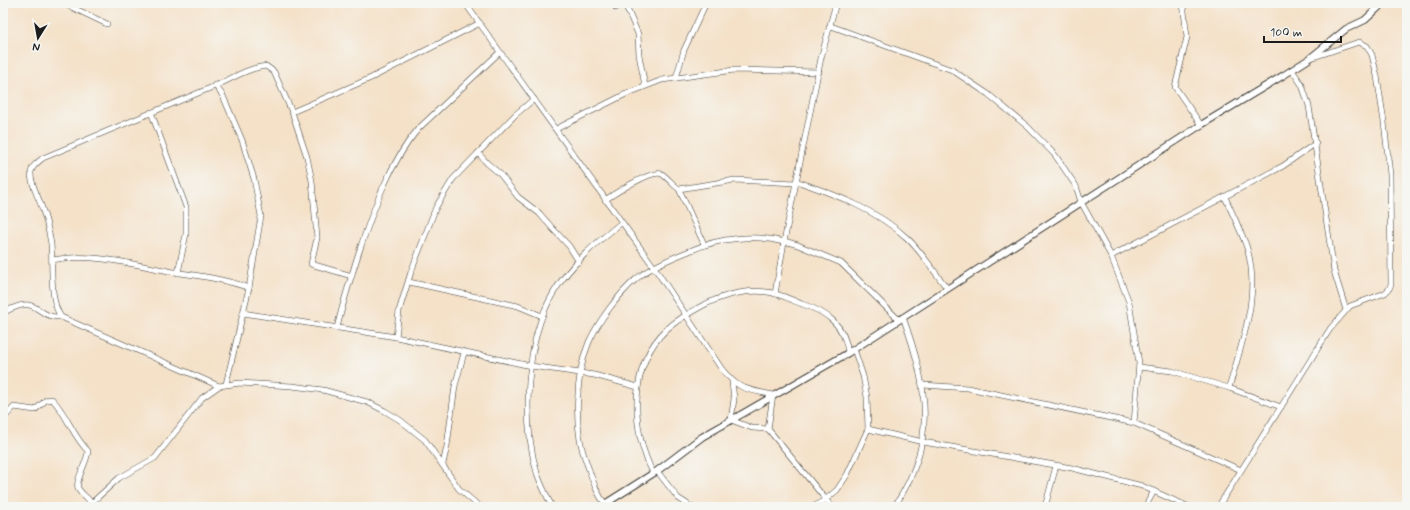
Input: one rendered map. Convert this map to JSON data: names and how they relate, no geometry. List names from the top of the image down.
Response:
{
  "scale_bar": "100 m",
  "north": "bottom"
}
